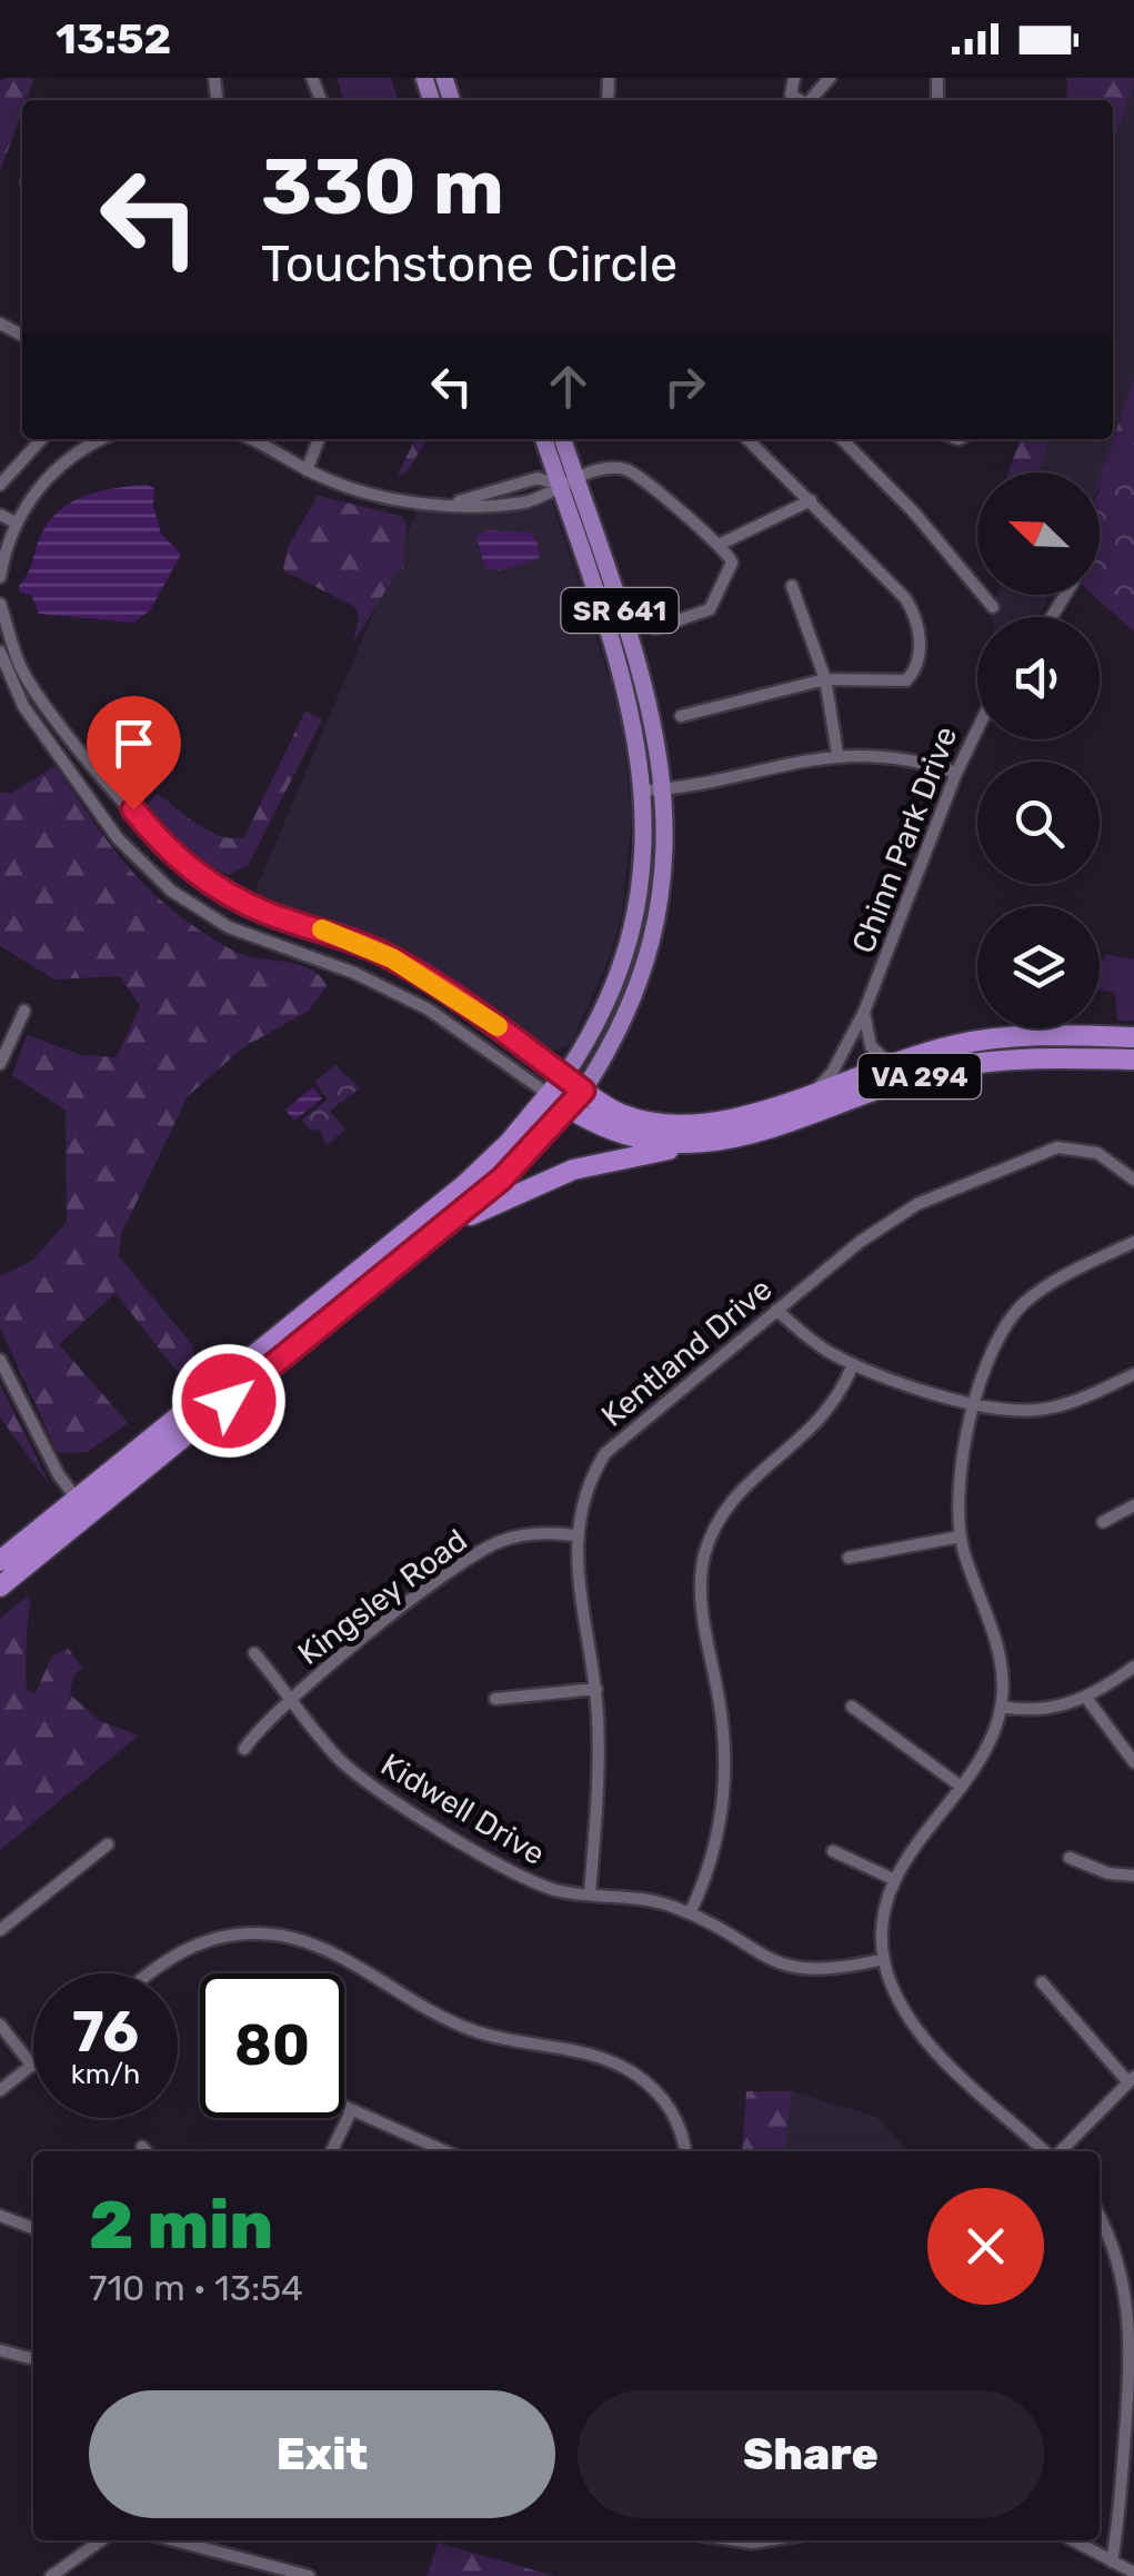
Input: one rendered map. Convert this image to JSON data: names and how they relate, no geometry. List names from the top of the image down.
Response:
{
  "streets": {
    "highway": ["VA 294"],
    "main road": ["SR 641"],
    "street": [
      "Chinn Park Drive",
      "Kentland Drive",
      "Kingsley Road",
      "Kidwell Drive"
    ]
  },
  "crossings": [
    ["SR 641", "VA 294"],
    ["Chinn Park Drive", "VA 294"],
    ["Kentland Drive", "Kingsley Road"],
    ["Kentland Drive", "Kidwell Drive"],
    ["Kingsley Road", "Kidwell Drive"]
  ],
  "north": "top left",
  "page": {
    "status": "13:52",
    "turn": ["330 m", "Touchstone Circle"],
    "speed": "76 km/h",
    "limit": "80",
    "heading": ["2 min", "710 m · 13:54"],
    "buttons": ["Exit", "Share"]
  }
}
